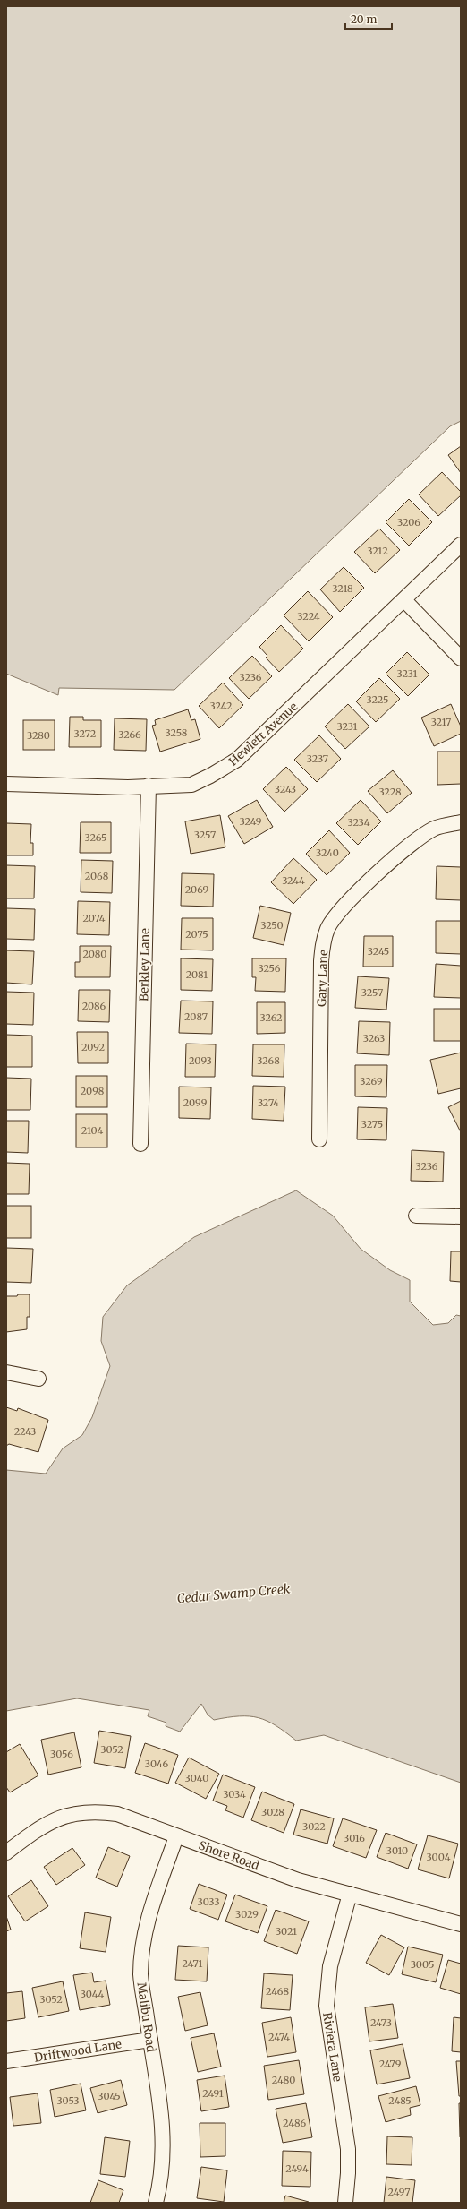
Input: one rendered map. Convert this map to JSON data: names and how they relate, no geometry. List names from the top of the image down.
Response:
{
  "streets": {
    "street": [
      "Hewlett Avenue",
      "Berkley Lane",
      "Gary Lane",
      "Shore Road",
      "Malibu Road",
      "Riviera Lane",
      "Driftwood Lane"
    ]
  },
  "crossings": [
    ["Hewlett Avenue", "Berkley Lane"],
    ["Shore Road", "Malibu Road"],
    ["Shore Road", "Riviera Lane"],
    ["Malibu Road", "Driftwood Lane"]
  ],
  "water": ["Cedar Swamp Creek"],
  "house_numbers": [
    "3206",
    "3212",
    "3218",
    "3224",
    "3231",
    "3236",
    "3225",
    "3242",
    "3217",
    "3231",
    "3258",
    "3272",
    "3266",
    "3280",
    "3237",
    "3243",
    "3228",
    "3249",
    "3234",
    "3257",
    "3265",
    "3240",
    "2068",
    "3244",
    "2069",
    "2074",
    "3250",
    "2075",
    "3245",
    "2080",
    "3256",
    "2081",
    "3257",
    "2086",
    "2087",
    "3262",
    "3263",
    "2092",
    "2093",
    "3268",
    "3269",
    "2098",
    "2099",
    "3274",
    "3275",
    "2104",
    "3236",
    "2243",
    "3052",
    "3056",
    "3046",
    "3040",
    "3034",
    "3028",
    "3022",
    "3016",
    "3010",
    "3004",
    "3033",
    "3029",
    "3021",
    "2471",
    "3005",
    "2468",
    "3044",
    "3052",
    "2473",
    "2474",
    "2479",
    "2480",
    "2491",
    "3045",
    "3053",
    "2485",
    "2486",
    "2494",
    "2497"
  ],
  "scale_bar": "20 m"
}
